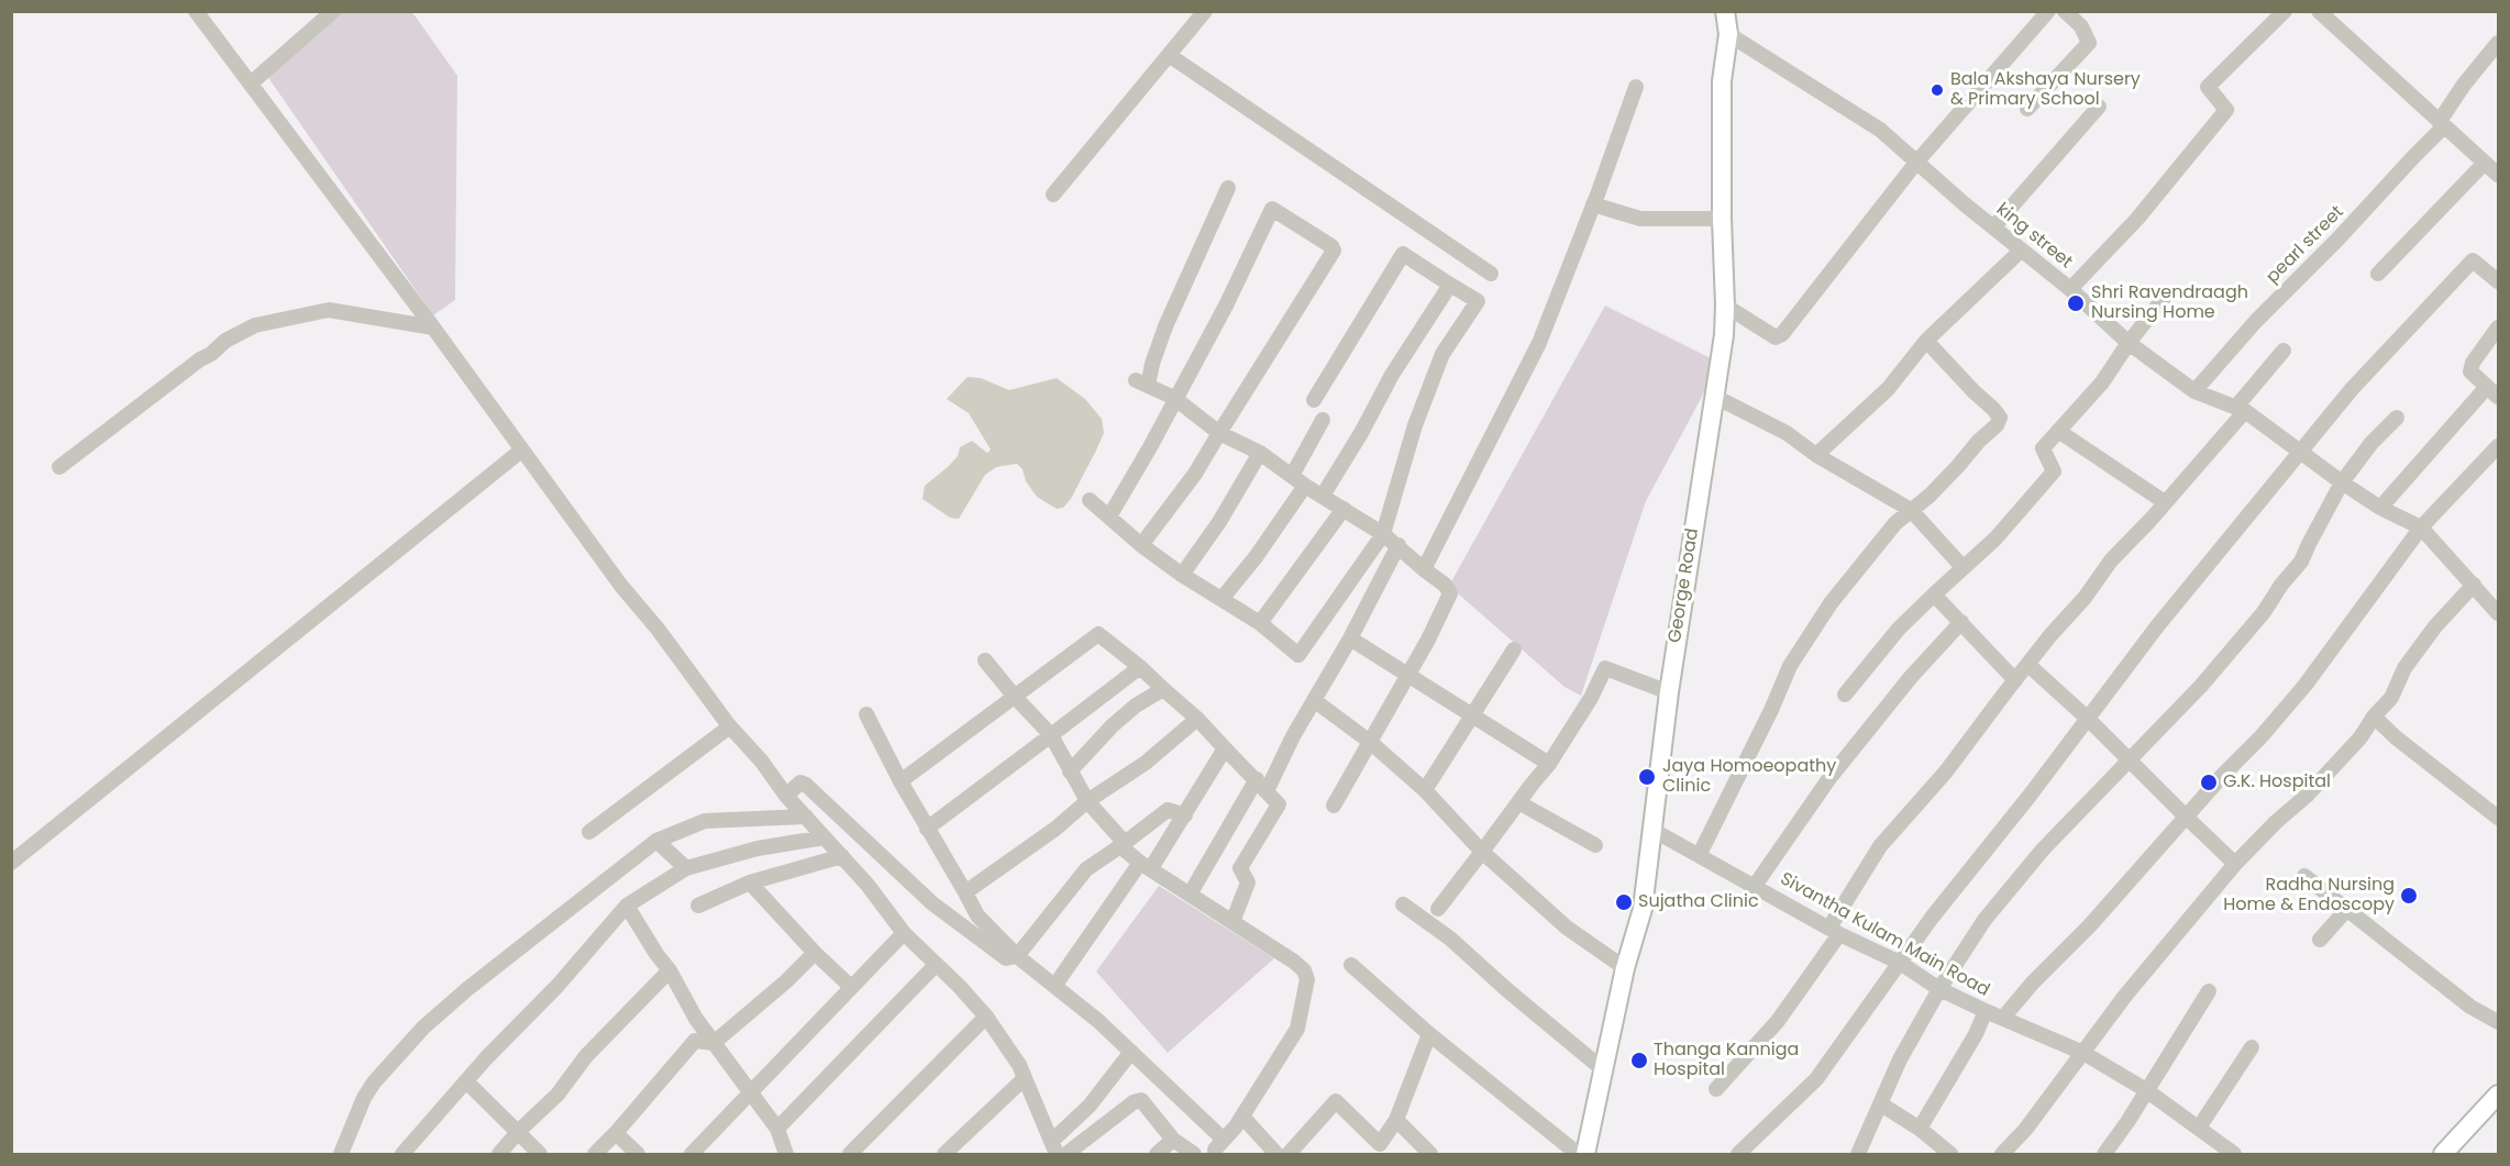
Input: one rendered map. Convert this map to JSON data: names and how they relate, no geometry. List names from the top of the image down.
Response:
{
  "streets": {
    "main road": ["George Road"],
    "street": ["king street", "pearl street", "Sivantha Kulam Main Road"]
  },
  "crossings": [
    ["king street", "pearl street"],
    ["king street", "George Road"],
    ["George Road", "Sivantha Kulam Main Road"]
  ],
  "places": [
    "Bala Akshaya Nursery & Primary School",
    "Shri Ravendraagh Nursing Home",
    "Jaya Homoeopathy Clinic",
    "G.K. Hospital",
    "Radha Nursing Home & Endoscopy",
    "Sujatha Clinic",
    "Thanga Kanniga Hospital"
  ]
}
